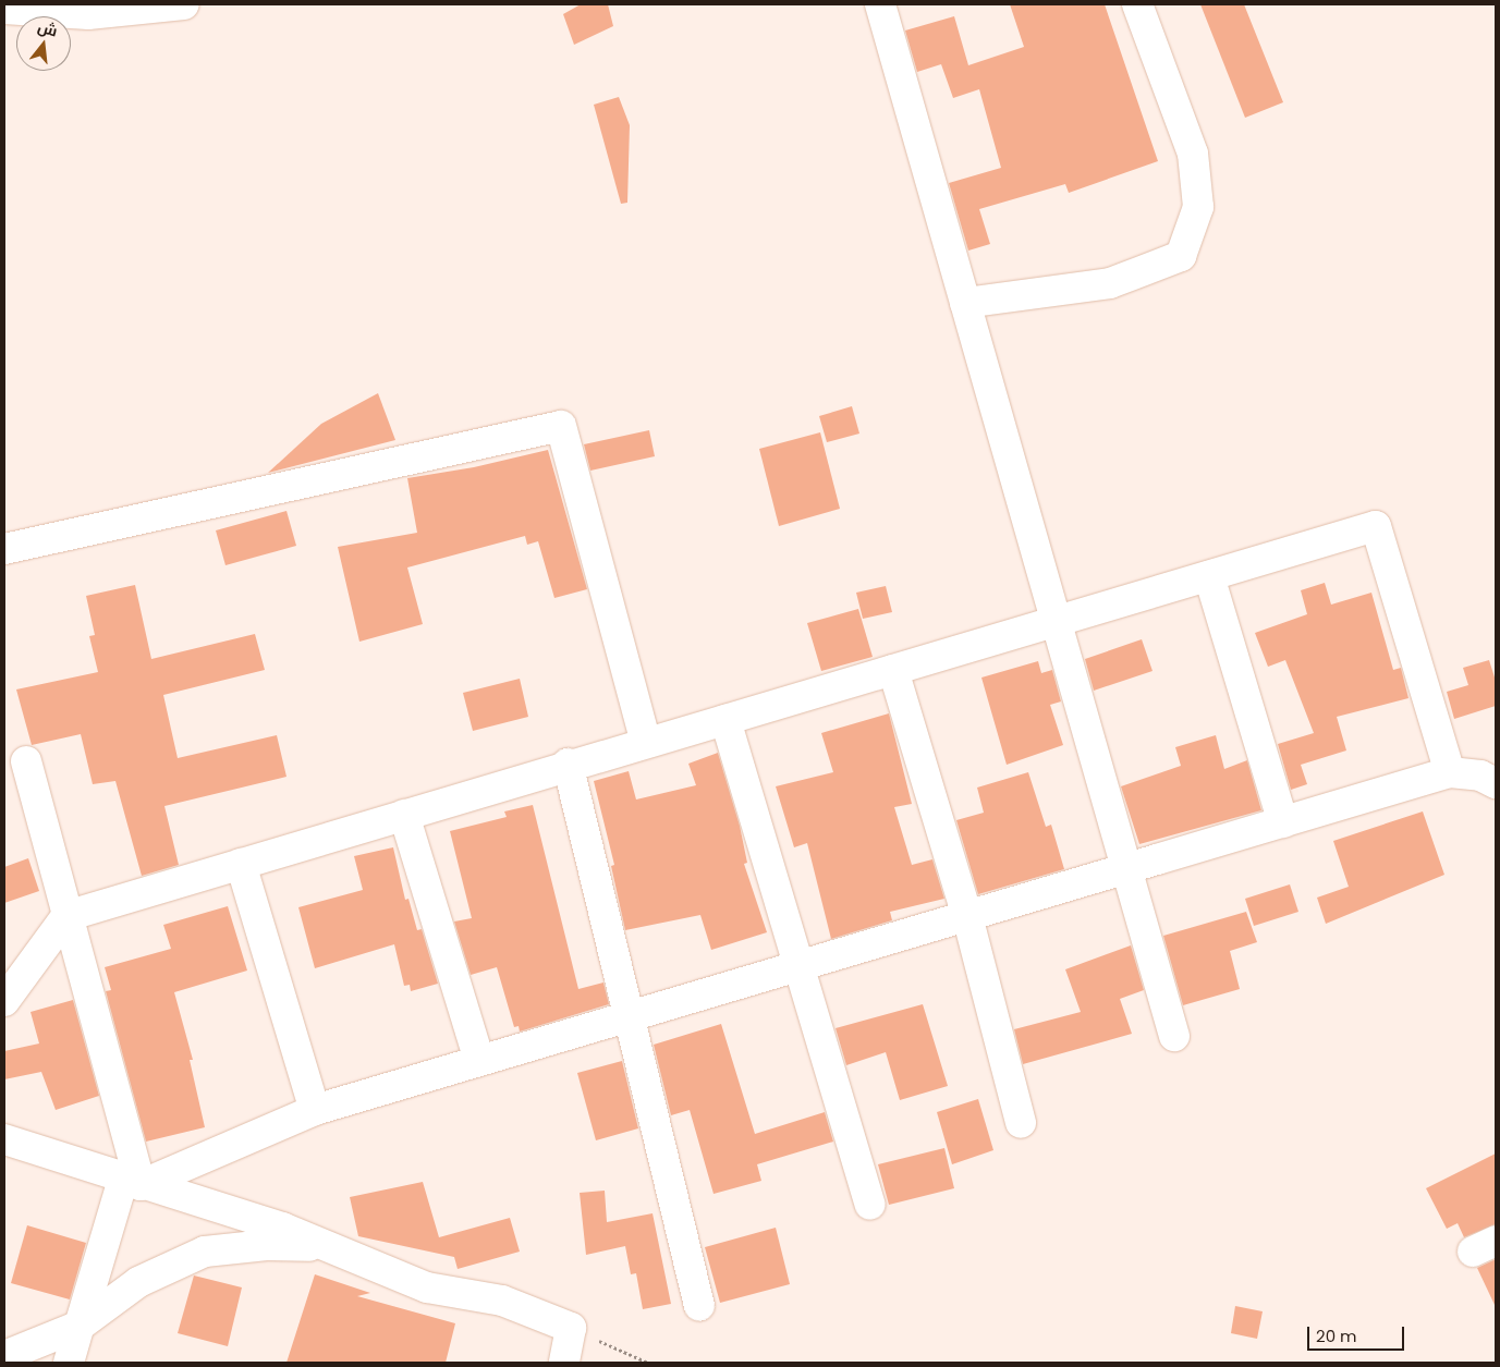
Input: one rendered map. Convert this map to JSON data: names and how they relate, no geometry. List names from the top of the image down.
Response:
{
  "scale_bar": "20 m",
  "north": "top"
}
